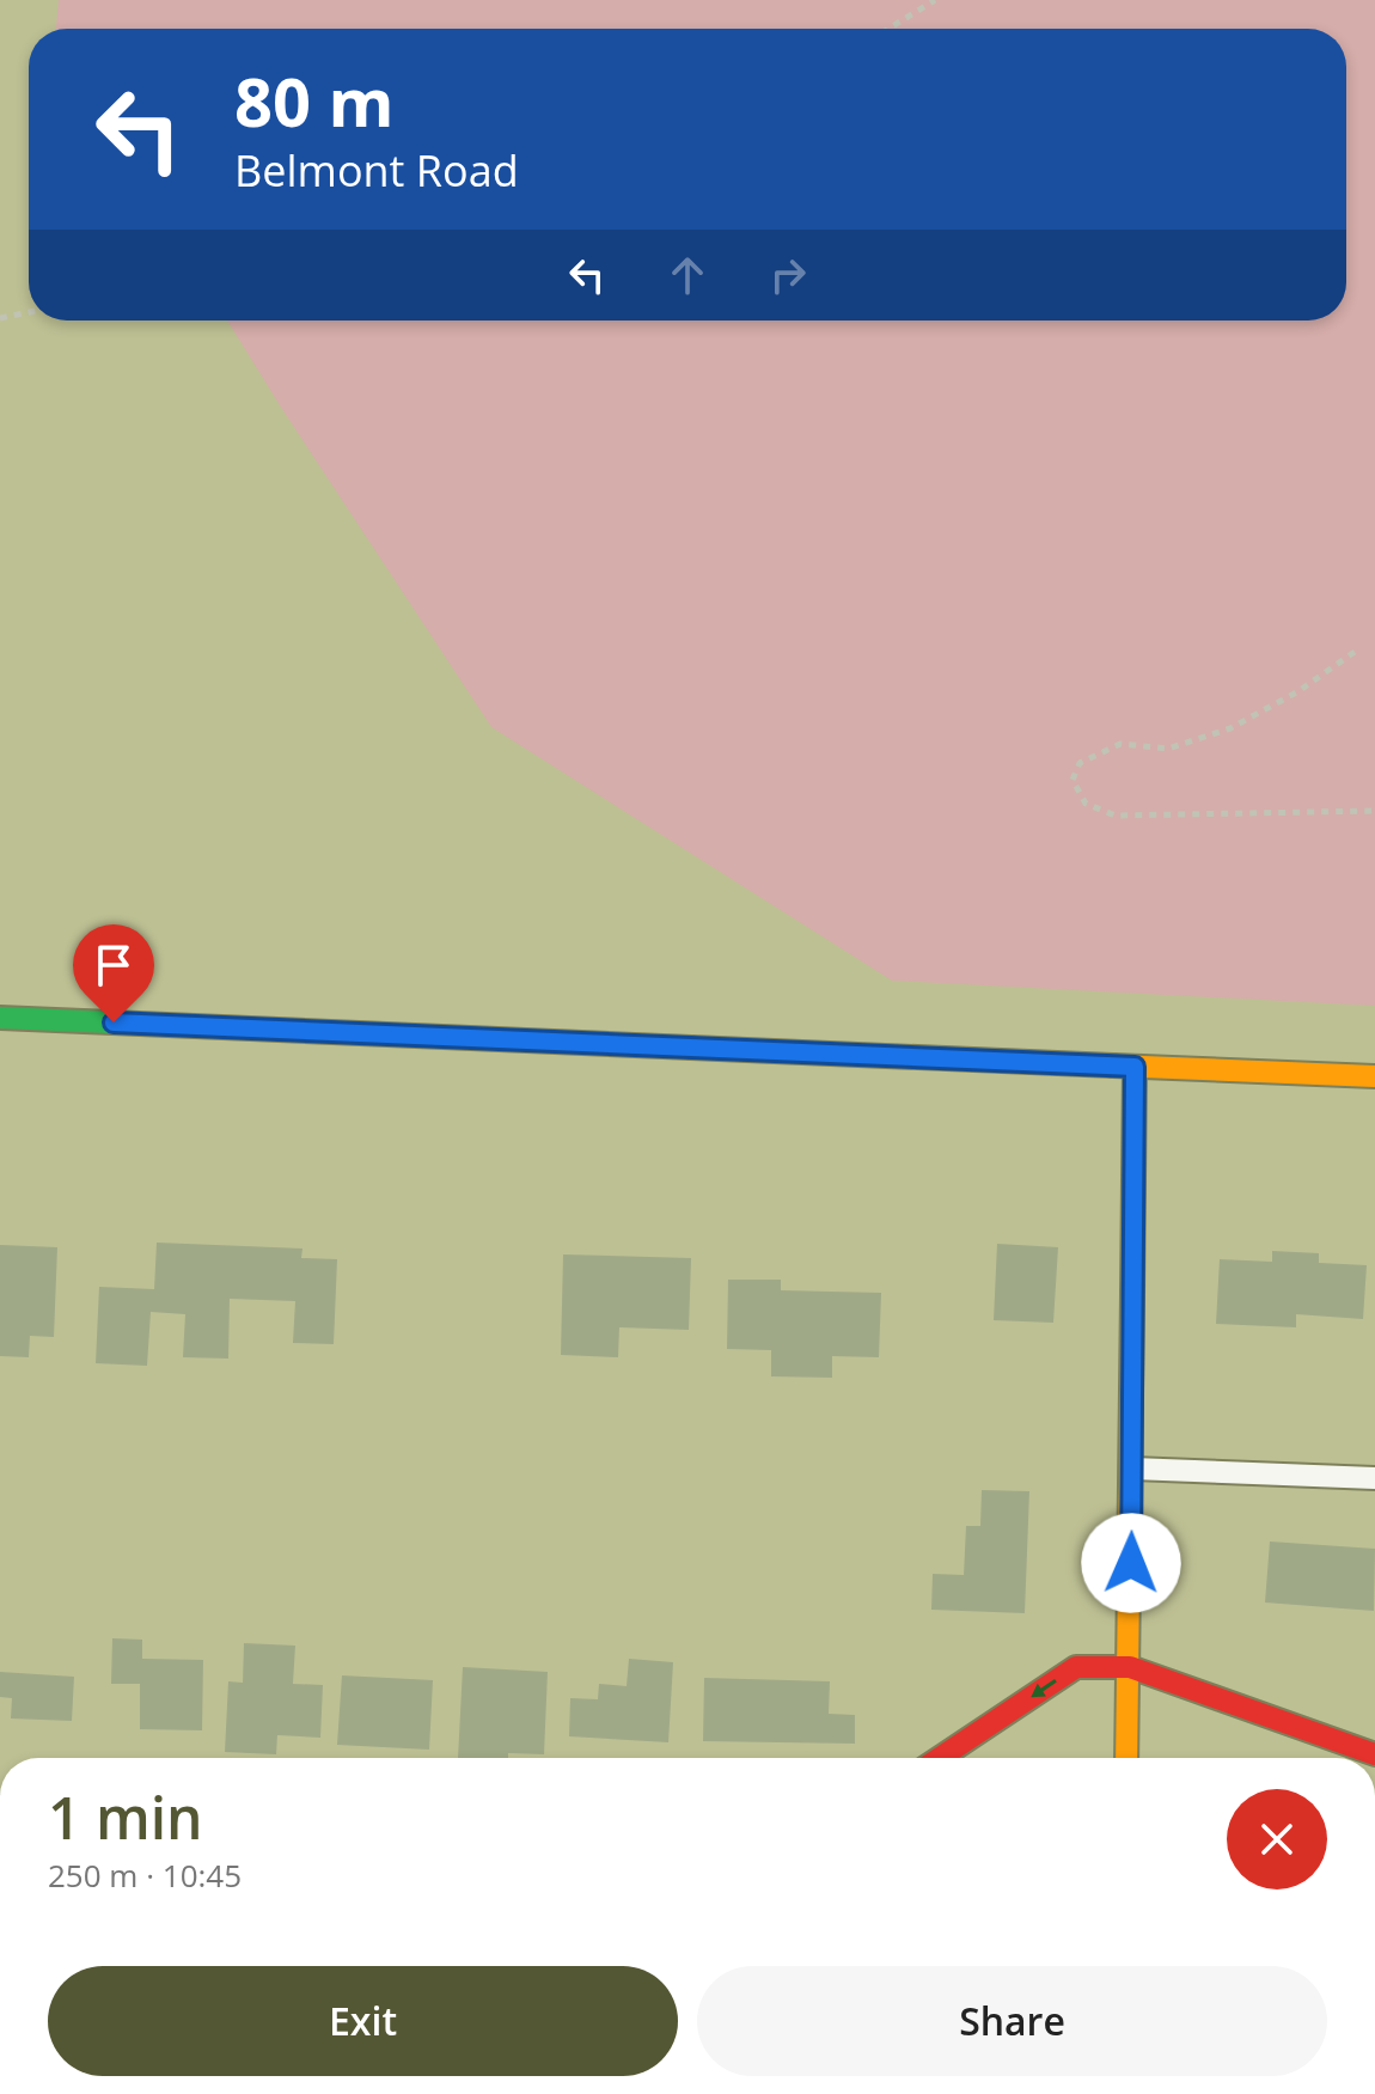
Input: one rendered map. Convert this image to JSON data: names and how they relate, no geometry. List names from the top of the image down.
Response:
{
  "page": {
    "turn": ["80 m", "Belmont Road"],
    "heading": ["1 min", "250 m · 10:45"],
    "buttons": ["Exit", "Share"]
  }
}
